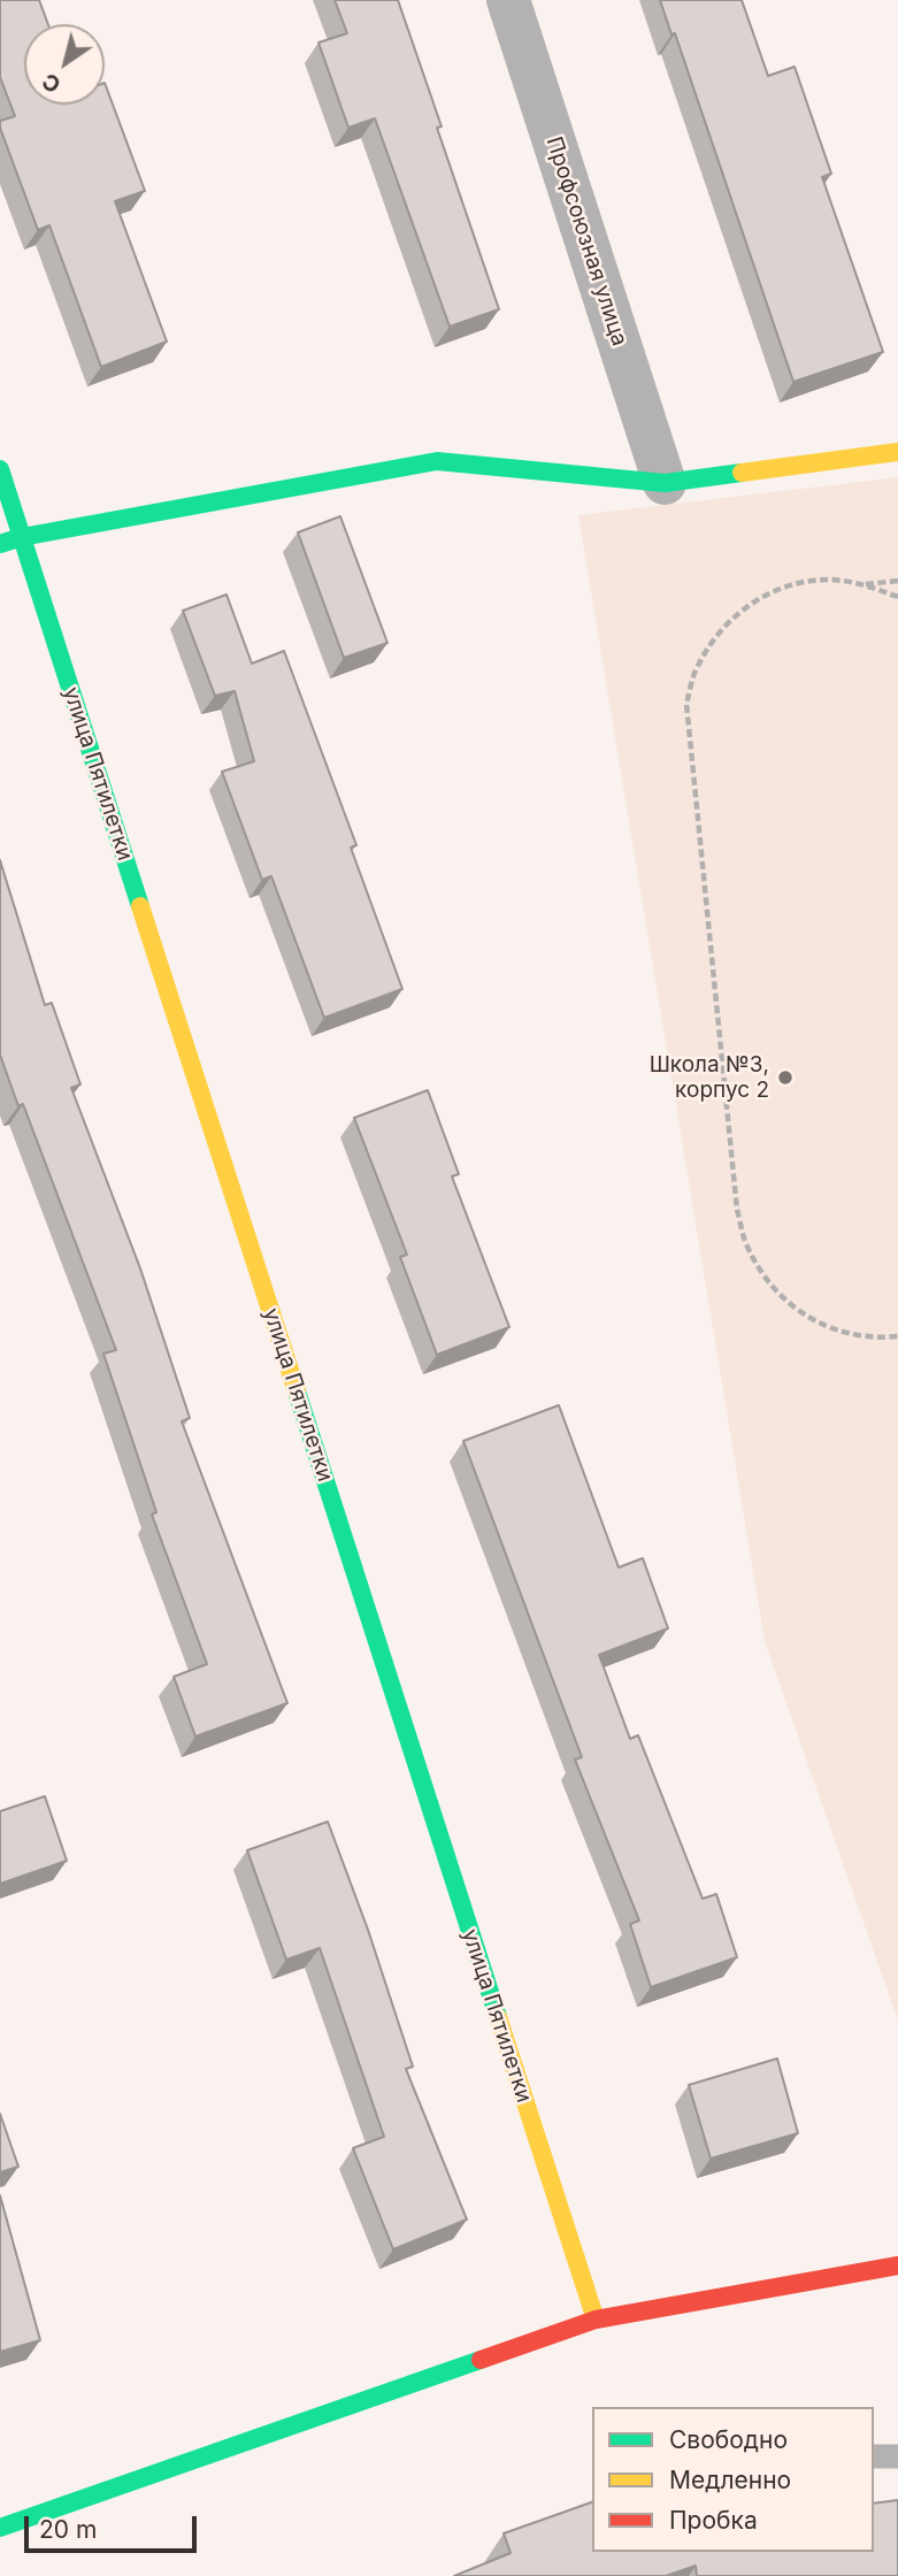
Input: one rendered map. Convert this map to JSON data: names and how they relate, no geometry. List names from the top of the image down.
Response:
{
  "streets": {
    "street": ["Профсоюзная улица", "улица Пятилетки"]
  },
  "places": ["Школа №3, корпус 2"],
  "legend": ["Свободно", "Медленно", "Пробка"],
  "scale_bar": "20 m",
  "north": "bottom left"
}
